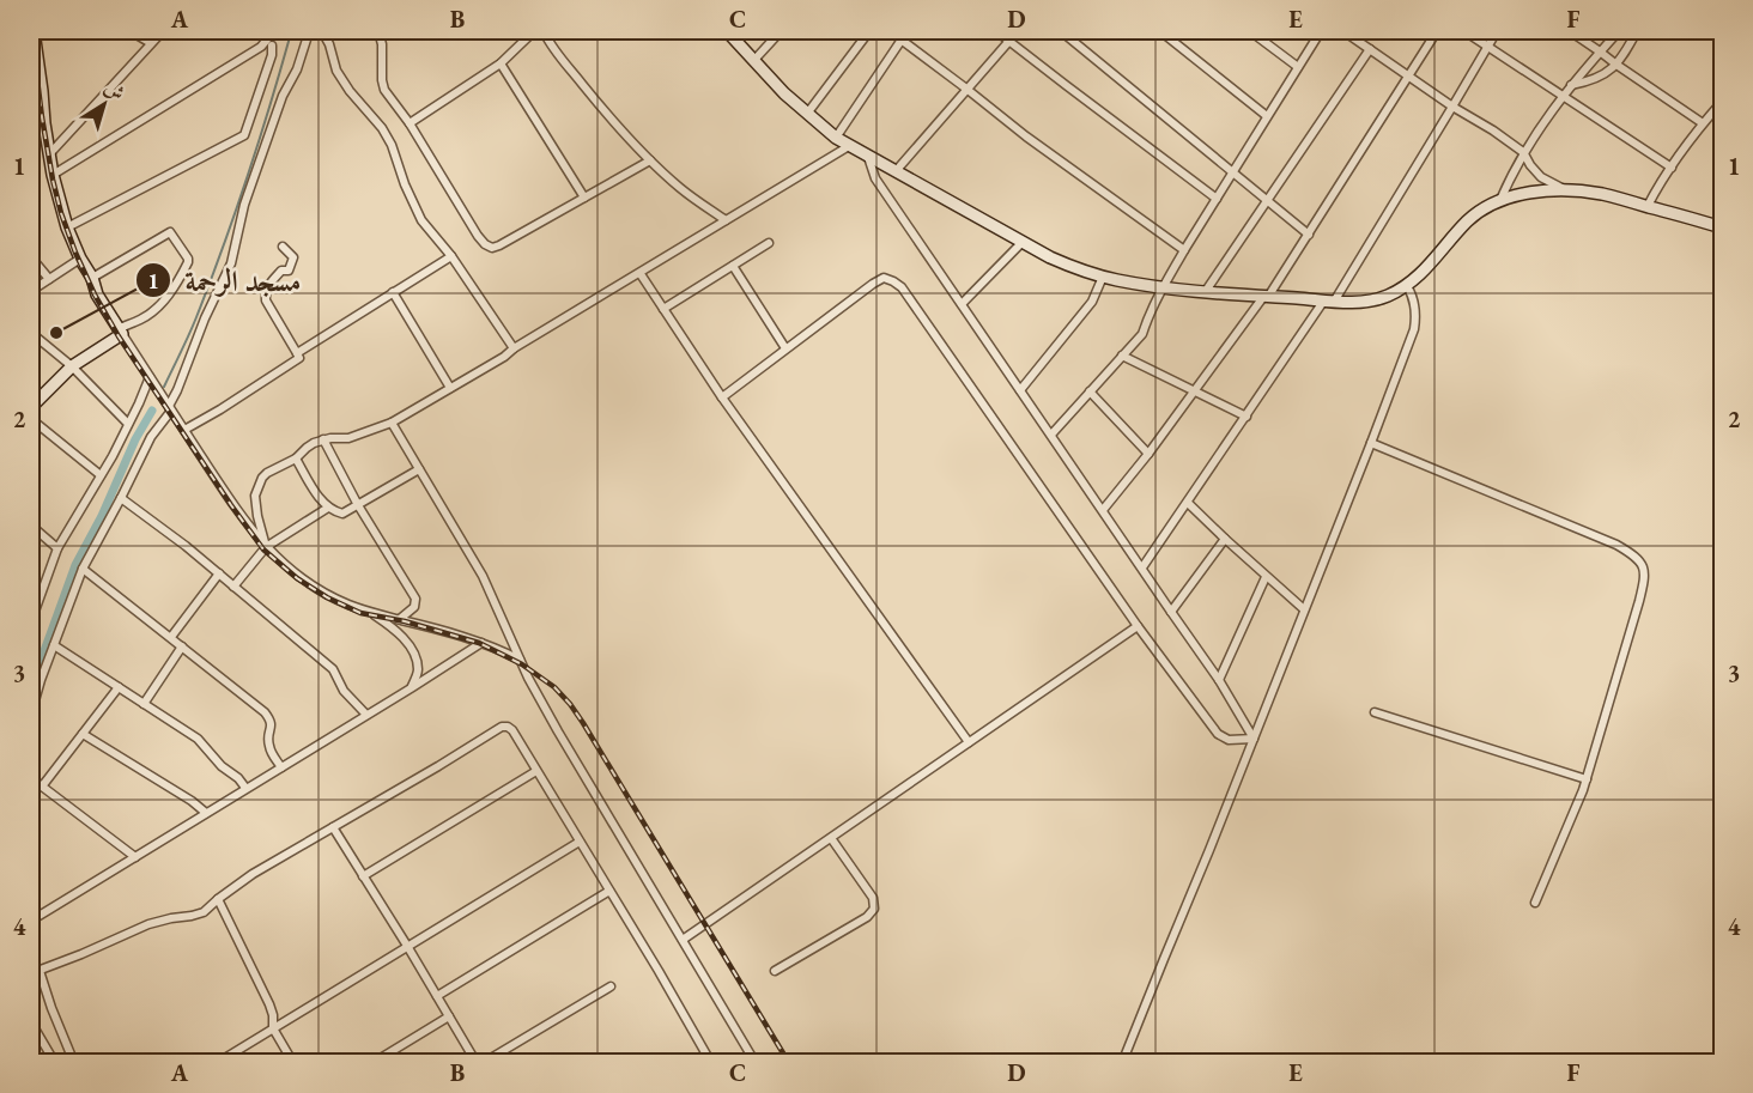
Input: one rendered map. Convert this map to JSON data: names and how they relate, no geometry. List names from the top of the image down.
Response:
{
  "places": ["مسجد الرحمة"],
  "north": "top right",
  "grid": {
    "columns": [
      "A",
      "B",
      "C",
      "D",
      "E",
      "F"
    ],
    "rows": [
      "1",
      "2",
      "3",
      "4"
    ]
  }
}
